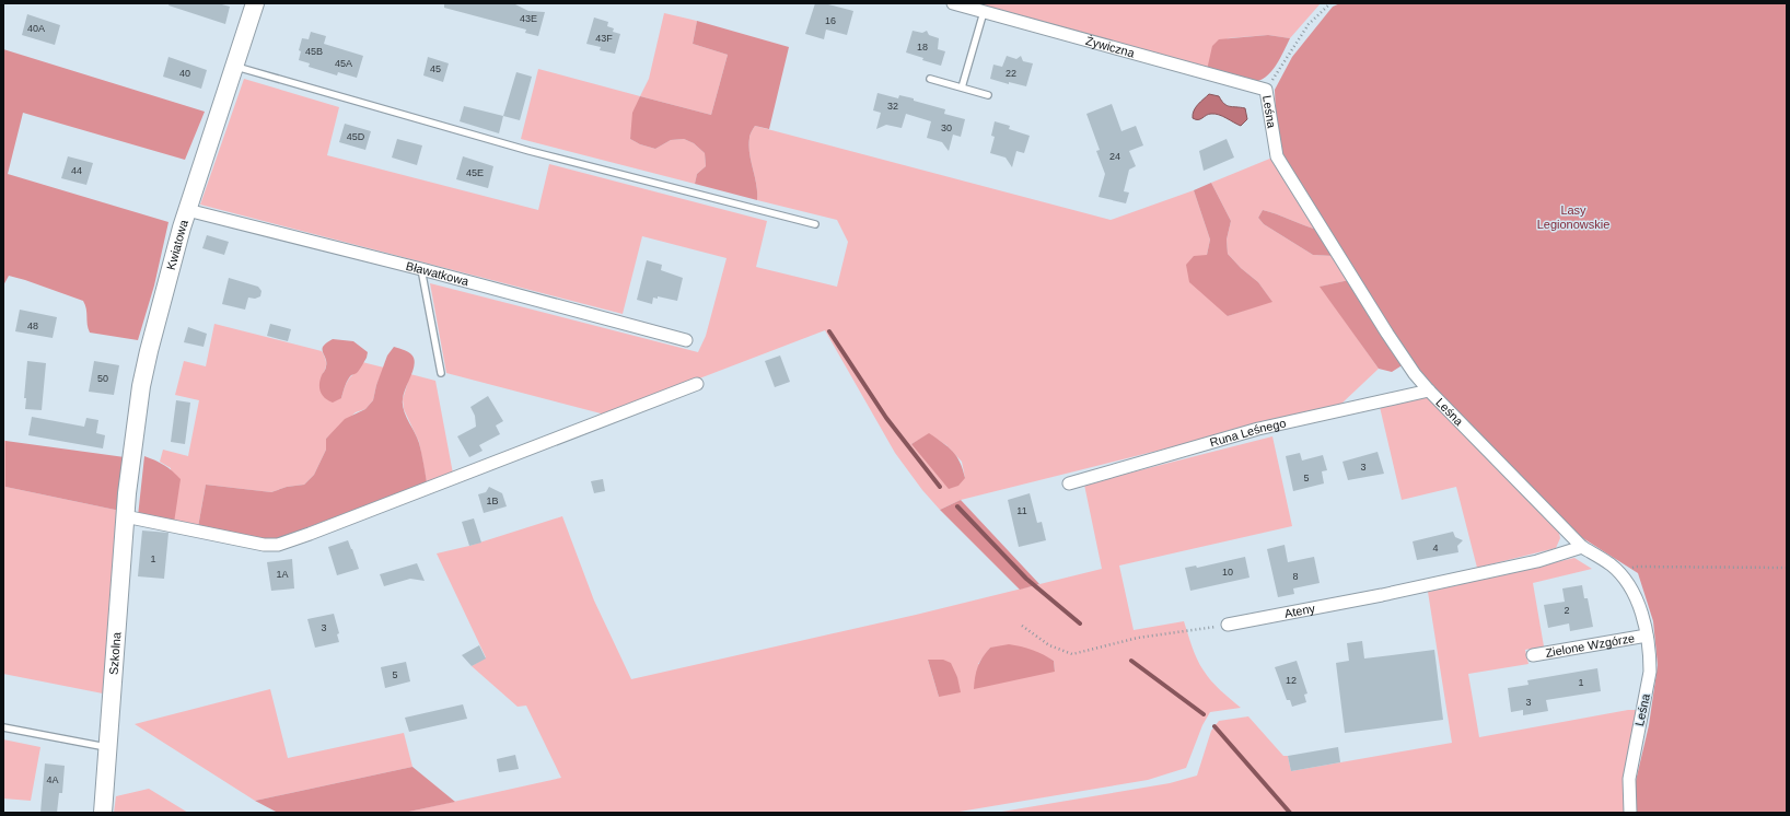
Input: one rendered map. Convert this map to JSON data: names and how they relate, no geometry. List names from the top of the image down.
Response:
{
  "streets": {
    "street": [
      "Żywiczna",
      "Leśna",
      "Kwiatowa",
      "Bławatkowa",
      "Runa Leśnego",
      "Ateny",
      "Zielone Wzgórze",
      "Szkolna"
    ]
  },
  "crossings": [
    ["Żywiczna", "Leśna"],
    ["Leśna", "Runa Leśnego"],
    ["Leśna", "Ateny"],
    ["Leśna", "Zielone Wzgórze"],
    ["Kwiatowa", "Bławatkowa"],
    ["Kwiatowa", "Szkolna"]
  ],
  "parks": ["Lasy Legionowskie"],
  "house_numbers": [
    "43E",
    "16",
    "40A",
    "43F",
    "18",
    "45B",
    "45A",
    "45",
    "40",
    "22",
    "32",
    "30",
    "45D",
    "24",
    "44",
    "45E",
    "48",
    "50",
    "3",
    "5",
    "1B",
    "11",
    "4",
    "1",
    "10",
    "1A",
    "8",
    "2",
    "3",
    "5",
    "12",
    "1",
    "3",
    "4A"
  ]
}
